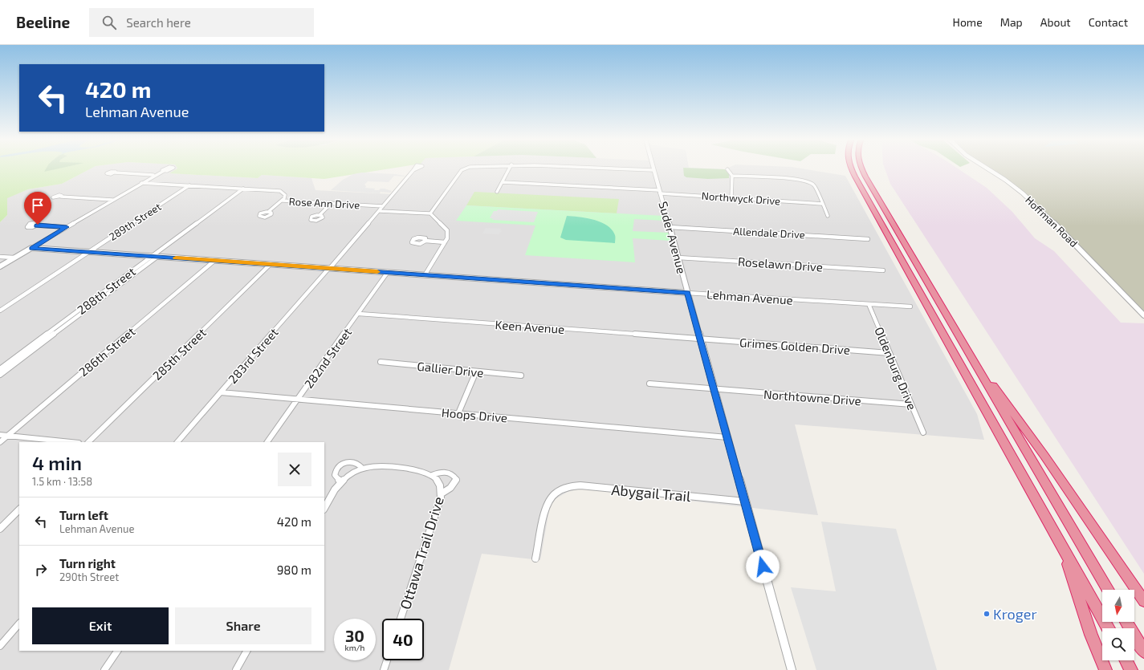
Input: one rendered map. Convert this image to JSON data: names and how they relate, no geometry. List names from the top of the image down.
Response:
{
  "streets": {
    "street": [
      "Northwyck Drive",
      "Rose Ann Drive",
      "289th Street",
      "Hoffman Road",
      "Allendale Drive",
      "Suder Avenue",
      "Roselawn Drive",
      "288th Street",
      "Lehman Avenue",
      "Keen Avenue",
      "Grimes Golden Drive",
      "286th Street",
      "285th Street",
      "283rd Street",
      "282nd Street",
      "Oldenburg Drive",
      "Gallier Drive",
      "Northtowne Drive",
      "Hoops Drive",
      "Abygail Trail",
      "Ottawa Trail Drive"
    ]
  },
  "crossings": [
    ["Northwyck Drive", "Suder Avenue"],
    ["Rose Ann Drive", "289th Street"],
    ["Rose Ann Drive", "288th Street"],
    ["Rose Ann Drive", "283rd Street"],
    ["289th Street", "Lehman Avenue"],
    ["Allendale Drive", "Suder Avenue"],
    ["Suder Avenue", "Roselawn Drive"],
    ["Suder Avenue", "Lehman Avenue"],
    ["Suder Avenue", "Keen Avenue"],
    ["Suder Avenue", "Grimes Golden Drive"],
    ["Suder Avenue", "Northtowne Drive"],
    ["Suder Avenue", "Hoops Drive"],
    ["Suder Avenue", "Abygail Trail"],
    ["288th Street", "Lehman Avenue"],
    ["Lehman Avenue", "286th Street"],
    ["Lehman Avenue", "285th Street"],
    ["Lehman Avenue", "283rd Street"],
    ["Lehman Avenue", "282nd Street"],
    ["Lehman Avenue", "Oldenburg Drive"],
    ["Keen Avenue", "Grimes Golden Drive"],
    ["Keen Avenue", "282nd Street"],
    ["Grimes Golden Drive", "Oldenburg Drive"],
    ["283rd Street", "Hoops Drive"],
    ["282nd Street", "Hoops Drive"],
    ["Oldenburg Drive", "Northtowne Drive"]
  ],
  "places": ["Kroger"],
  "north": "bottom",
  "page": {
    "header": "Beeline",
    "search": "Search here",
    "nav": [
      "Home",
      "Map",
      "About",
      "Contact"
    ],
    "turn": ["420 m", "Lehman Avenue"],
    "heading": ["4 min", "1.5 km · 13:58"],
    "list": [
      {
        "name": "Turn left",
        "note": "Lehman Avenue",
        "value": "420 m"
      },
      {
        "name": "Turn right",
        "note": "290th Street",
        "value": "980 m"
      }
    ],
    "buttons": ["Exit", "Share"],
    "speed": "30 km/h",
    "limit": "40"
  }
}
